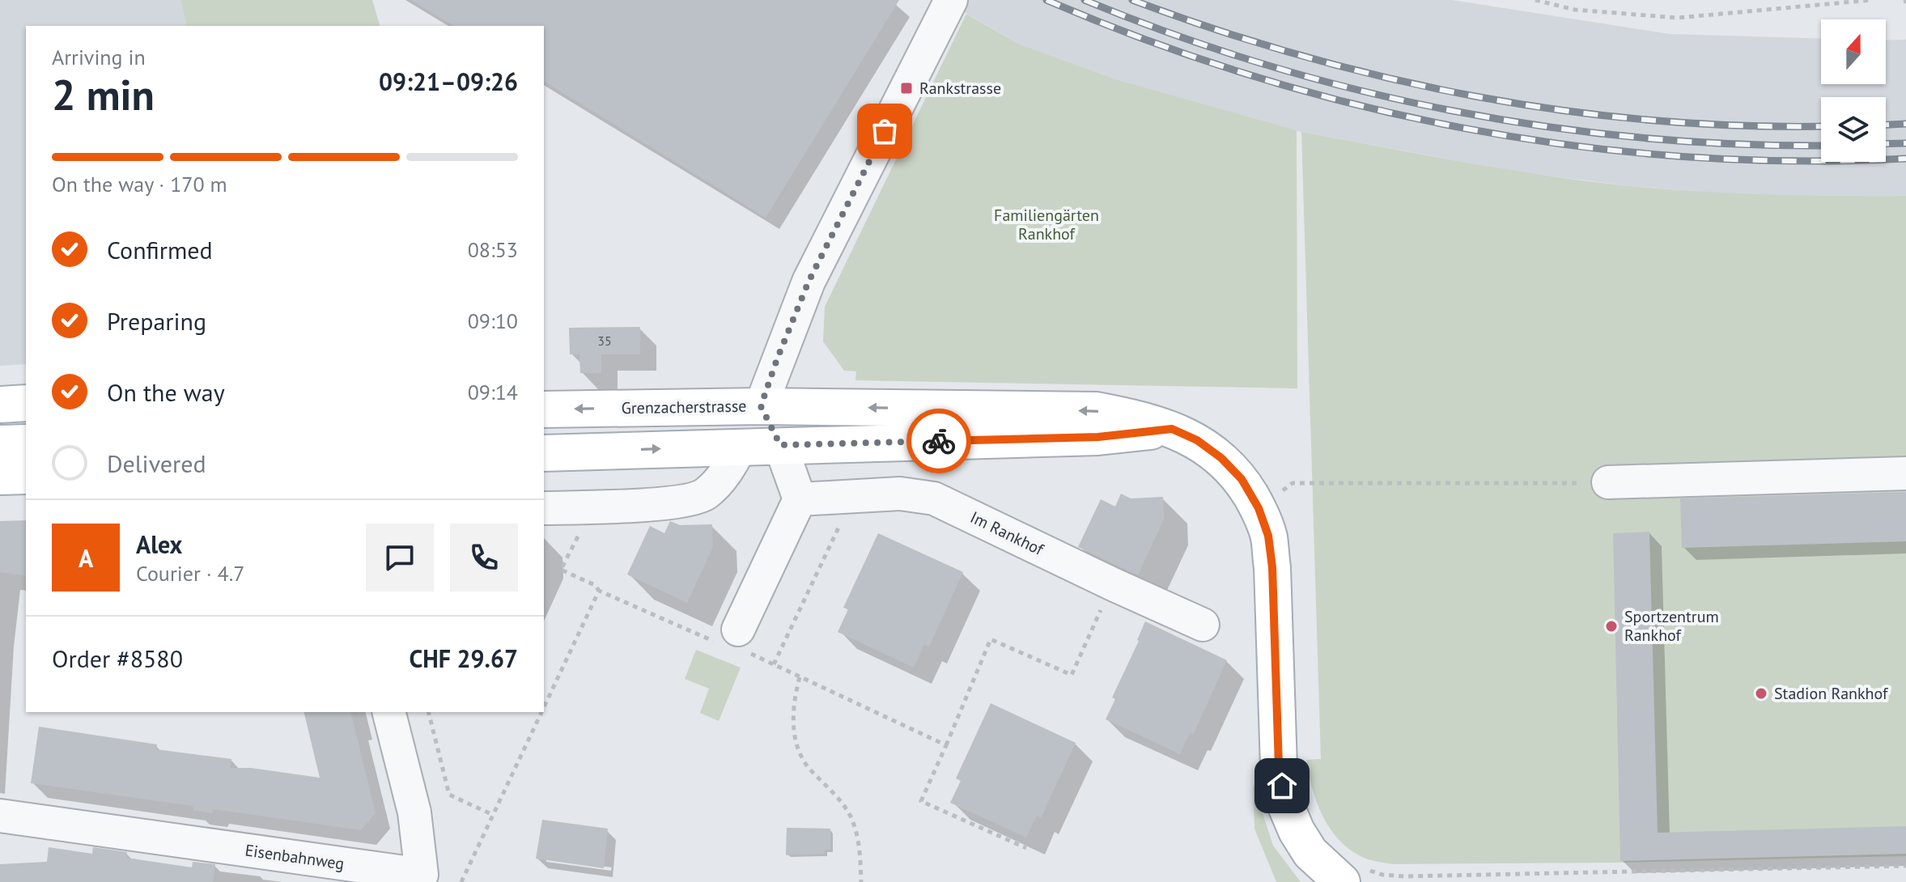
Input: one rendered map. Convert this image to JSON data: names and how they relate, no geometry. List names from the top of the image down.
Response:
{
  "streets": {
    "main road": ["Grenzacherstrasse"],
    "street": ["Im Rankhof", "Eisenbahnweg"]
  },
  "parks": ["Familiengärten Rankhof"],
  "places": {
    "transit": ["Rankstrasse"],
    "other": ["Sportzentrum Rankhof", "Stadion Rankhof"]
  },
  "house_numbers": ["35"],
  "north": "top",
  "page": {
    "heading": ["2 min", "Arriving in", "09:21–09:26"],
    "panel": [
      "Alex",
      "Courier · 4.7",
      "Order #8580",
      "CHF 29.67"
    ],
    "bar": "On the way · 170 m",
    "list": [
      ["Confirmed", "08:53"],
      ["Preparing", "09:10"],
      ["On the way", "09:14"],
      "Delivered"
    ],
    "round": "A"
  }
}
